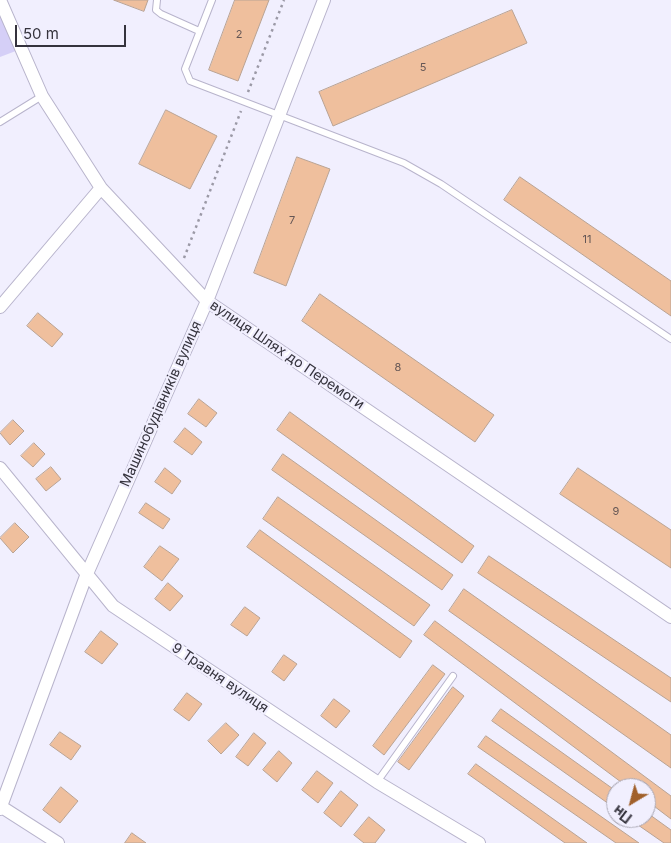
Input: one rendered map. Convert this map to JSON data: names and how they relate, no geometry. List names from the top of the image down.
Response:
{
  "streets": {
    "street": ["вулиця Шлях до Перемоги", "Машинобудівників вулиця", "9 Травня вулиця"]
  },
  "crossings": [
    ["вулиця Шлях до Перемоги", "Машинобудівників вулиця"],
    ["Машинобудівників вулиця", "9 Травня вулиця"]
  ],
  "house_numbers": [
    "2",
    "5",
    "7",
    "11",
    "8",
    "9"
  ],
  "scale_bar": "50 m",
  "north": "bottom left"
}
